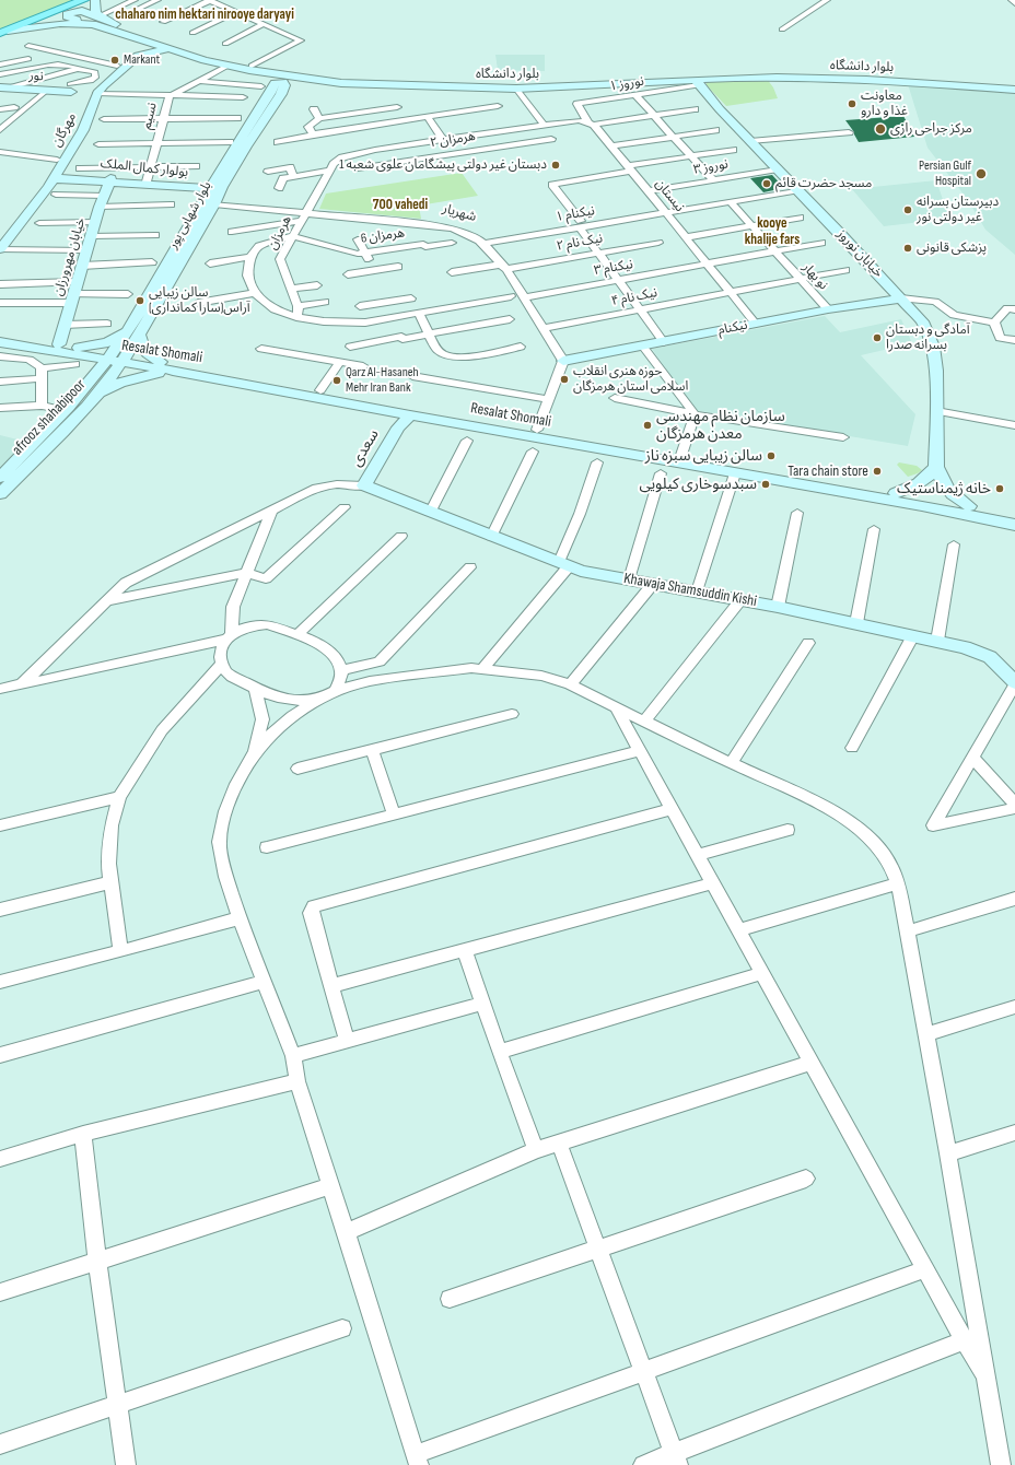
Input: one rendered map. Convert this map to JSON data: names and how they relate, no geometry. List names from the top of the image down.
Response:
{
  "streets": {
    "main road": [
      "بلوار دانشگاه",
      "نور",
      "مهرگان",
      "بولوار کمال الملک",
      "بلوار شهابی پور",
      "خیابان نوروز",
      "خیابان مهرورزان",
      "نیکنام",
      "Resalat Shomali",
      "afrooz shahabipoor",
      "سعدی",
      "Khawaja Shamsuddin Kishi"
    ],
    "street": [
      "نوروز ۱",
      "نسیم",
      "هرمزان ۲",
      "نوروز ۳",
      "نیستان",
      "شهریار",
      "نیکنام ۱",
      "هرمزان",
      "هرمزان 6",
      "نیک نام ۲",
      "نیکنام ۳",
      "نو بهار",
      "نیک نام ۴"
    ]
  },
  "crossings": [
    ["بلوار دانشگاه", "نوروز ۱"],
    ["بلوار دانشگاه", "نسیم"],
    ["بلوار دانشگاه", "مهرگان"],
    ["بلوار دانشگاه", "خیابان نوروز"],
    ["نور", "مهرگان"],
    ["نوروز ۱", "نیستان"],
    ["نوروز ۱", "خیابان نوروز"],
    ["نسیم", "بولوار کمال الملک"],
    ["مهرگان", "بولوار کمال الملک"],
    ["نوروز ۳", "نیستان"],
    ["نوروز ۳", "خیابان نوروز"],
    ["بولوار کمال الملک", "خیابان مهرورزان"],
    ["نیستان", "نیکنام ۱"],
    ["نیستان", "نیکنام ۳"],
    ["نیستان", "نیک نام ۴"],
    ["نیستان", "نیکنام"],
    ["شهریار", "نیکنام ۱"],
    ["شهریار", "بلوار شهابی پور"],
    ["شهریار", "هرمزان"],
    ["شهریار", "نیک نام ۲"],
    ["شهریار", "نیکنام ۳"],
    ["شهریار", "نیک نام ۴"],
    ["شهریار", "نیکنام"],
    ["نیکنام ۱", "خیابان نوروز"],
    ["نیکنام ۱", "نو بهار"],
    ["بلوار شهابی پور", "Resalat Shomali"],
    ["بلوار شهابی پور", "afrooz shahabipoor"],
    ["هرمزان", "هرمزان 6"],
    ["خیابان نوروز", "نیکنام"],
    ["خیابان نوروز", "Resalat Shomali"],
    ["خیابان مهرورزان", "Resalat Shomali"],
    ["نیکنام ۳", "نو بهار"],
    ["نو بهار", "نیک نام ۴"],
    ["نو بهار", "نیکنام"],
    ["Resalat Shomali", "afrooz shahabipoor"],
    ["Resalat Shomali", "سعدی"],
    ["سعدی", "Khawaja Shamsuddin Kishi"]
  ],
  "districts": ["chaharo nim hektari nirooye daryayi", "700 vahedi", "kooye khalije fars"],
  "places": [
    "Markant",
    "معاونت غذا و دارو",
    "مرکز جراحی رازی",
    "دبستان غیر دولتی پیشگامان علوی شعبه 1",
    "Persian Gulf Hospital",
    "مسجد حضرت قائم",
    "دبیرستان بسرانه غیر دولتی نور",
    "پزشکی قانونی",
    "سالن زیبایی آراس(سارا کمانداری)",
    "آمادگی و دبستان بسرانه صدرا",
    "حوزه هنری انقلاب اسلامی استان هرمزگان",
    "Qarz Al-Hasaneh Mehr Iran Bank",
    "سازمان نظام مهندسی معدن هرمزگان",
    "سالن زیبایی سبزه ناز",
    "Tara chain store",
    "سبدسوخاری کیلویی",
    "خانه ژیمناستیک"
  ]
}
